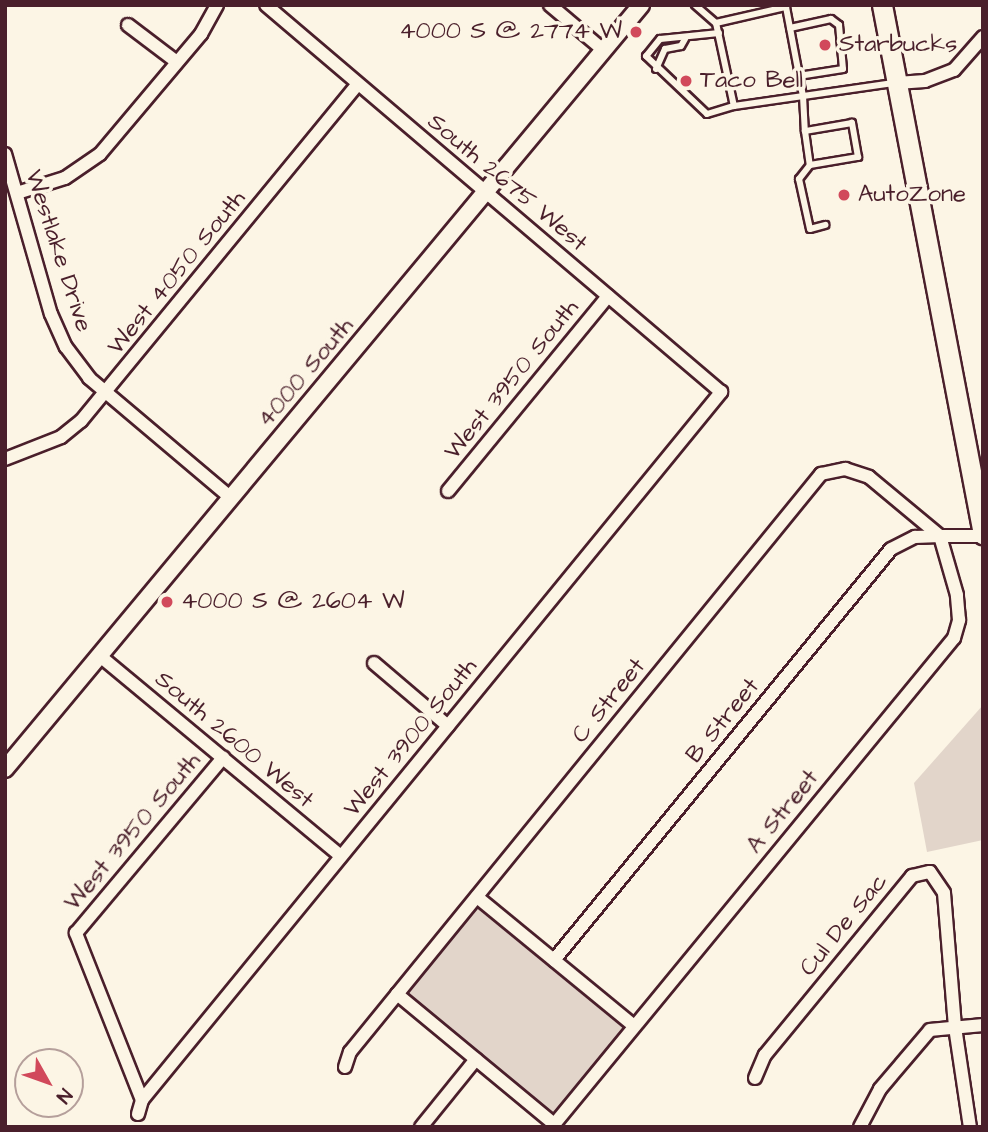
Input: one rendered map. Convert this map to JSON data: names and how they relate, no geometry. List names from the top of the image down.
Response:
{
  "streets": {
    "street": [
      "South 2675 West",
      "Westlake Drive",
      "West 4050 South",
      "4000 South",
      "West 3950 South",
      "C Street",
      "B Street",
      "West 3900 South",
      "South 2600 West",
      "A Street",
      "Cul De Sac"
    ]
  },
  "crossings": [
    ["South 2675 West", "West 4050 South"],
    ["South 2675 West", "4000 South"],
    ["South 2675 West", "West 3950 South"],
    ["South 2675 West", "West 3900 South"],
    ["Westlake Drive", "West 4050 South"],
    ["Westlake Drive", "4000 South"],
    ["4000 South", "South 2600 West"],
    ["West 3950 South", "West 3900 South"],
    ["West 3950 South", "South 2600 West"],
    ["C Street", "B Street"],
    ["C Street", "A Street"],
    ["B Street", "A Street"],
    ["West 3900 South", "South 2600 West"]
  ],
  "places": [
    "4000 S @ 2774 W",
    "Starbucks",
    "Taco Bell",
    "AutoZone",
    "4000 S @ 2604 W"
  ],
  "north": "bottom right"
}
